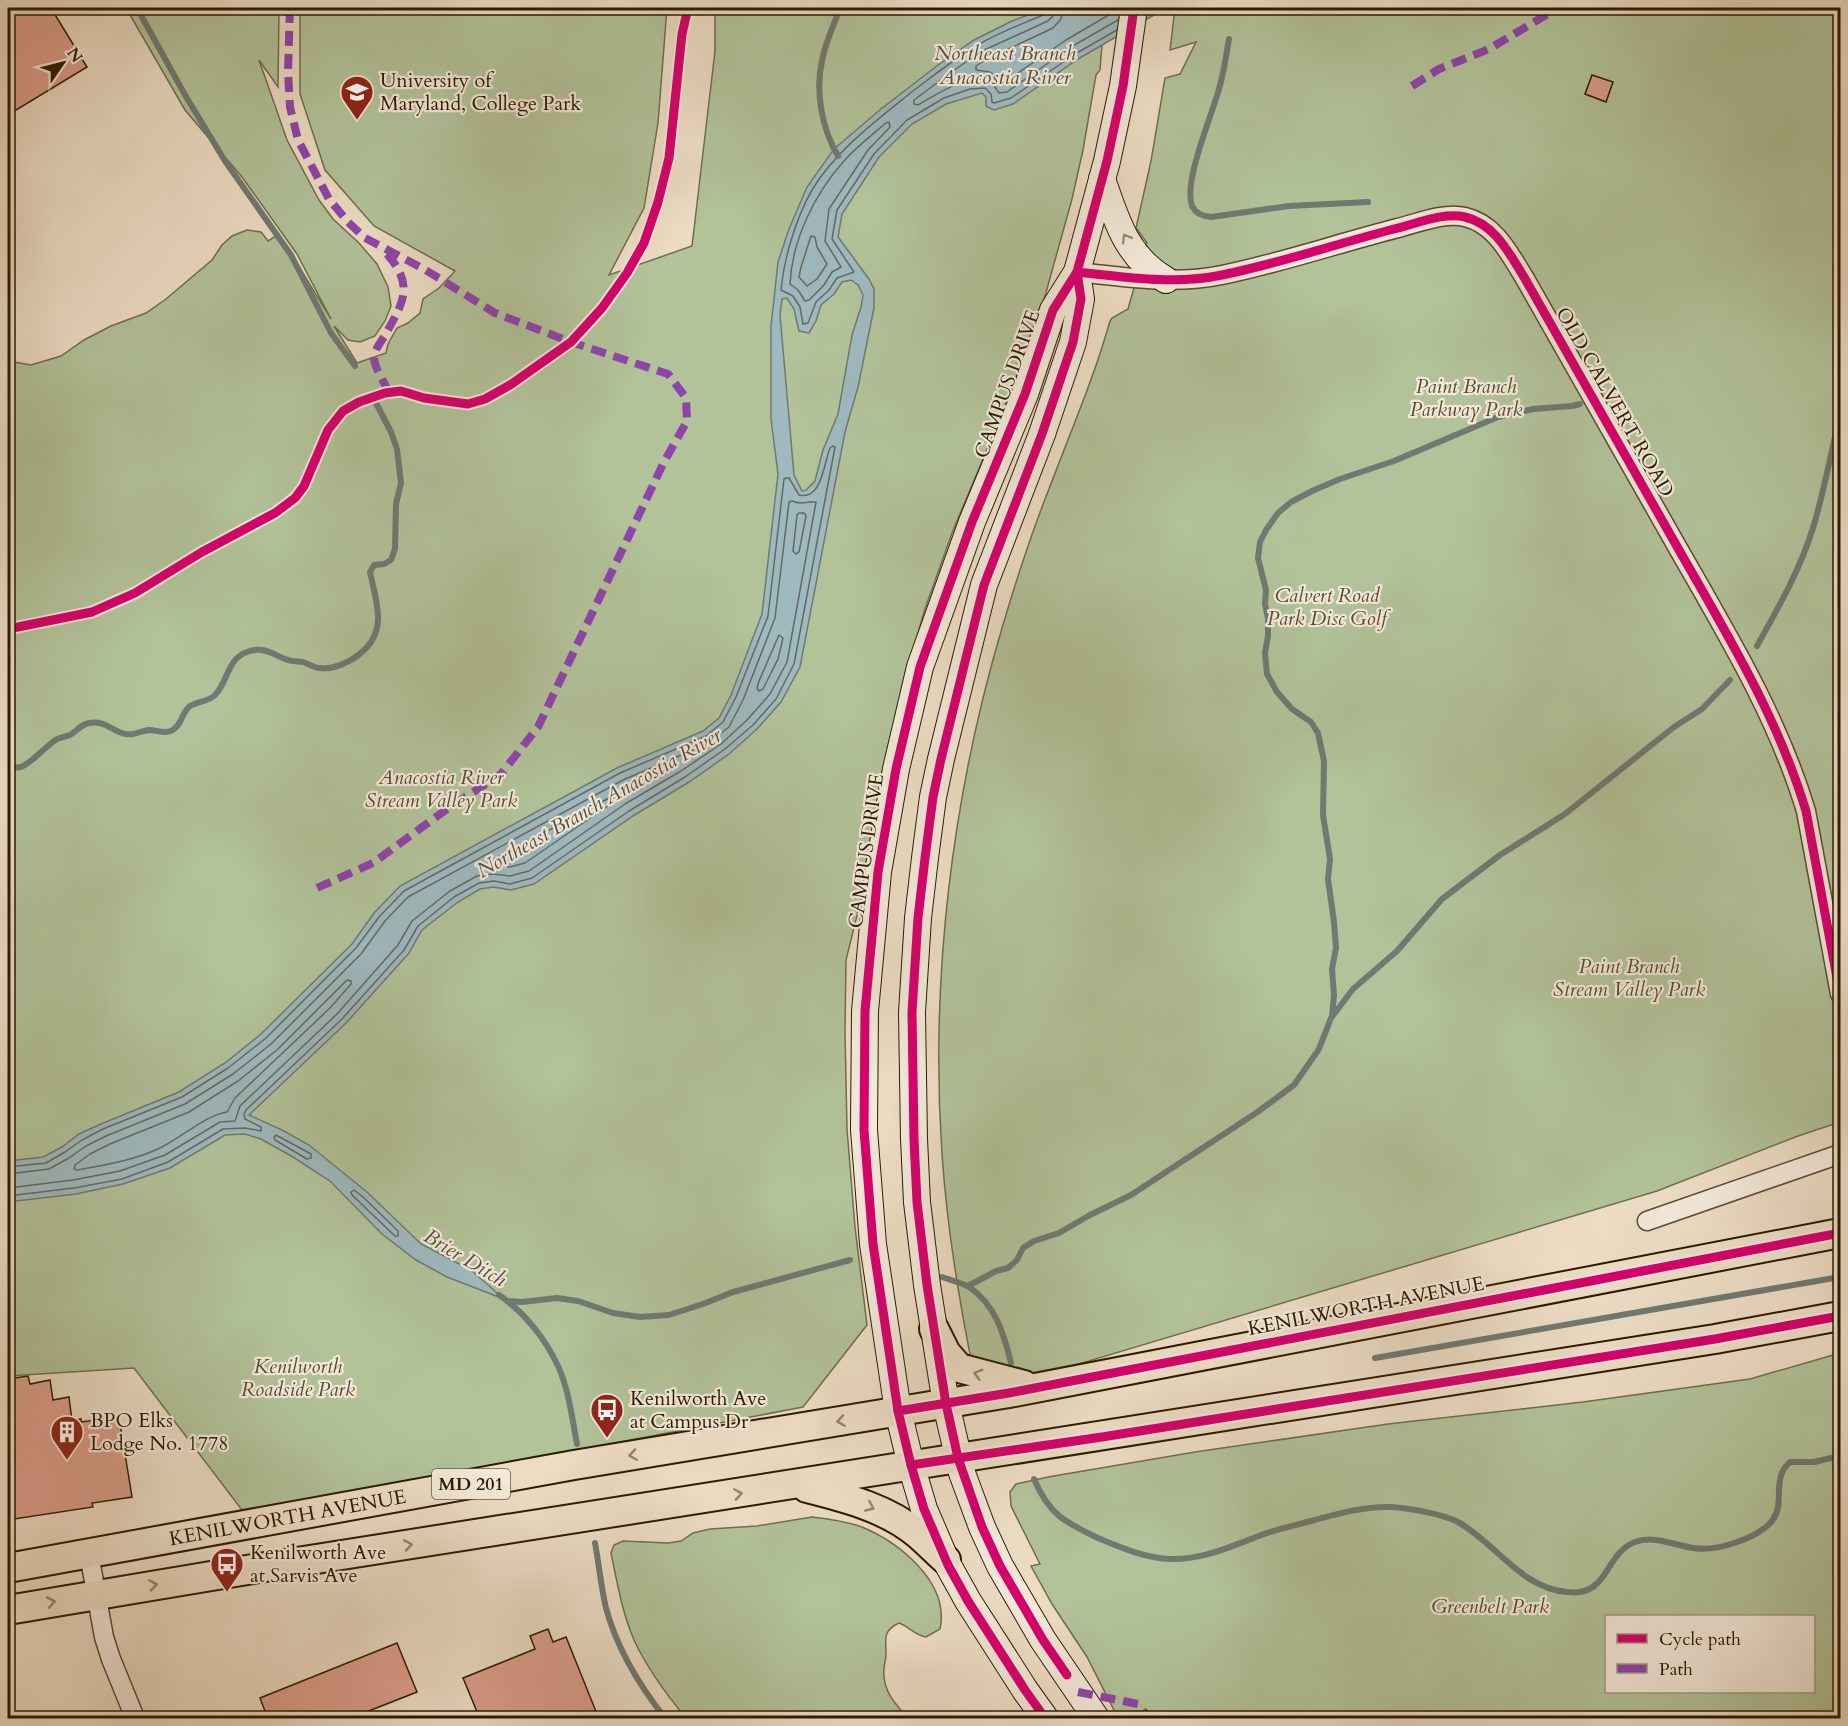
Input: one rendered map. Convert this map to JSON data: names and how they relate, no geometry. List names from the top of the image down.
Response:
{
  "streets": {
    "main road": ["CAMPUS DRIVE", "KENILWORTH AVENUE", "MD 201"],
    "street": ["OLD CALVERT ROAD"]
  },
  "crossings": [
    ["CAMPUS DRIVE", "OLD CALVERT ROAD"],
    ["CAMPUS DRIVE", "KENILWORTH AVENUE"]
  ],
  "water": ["Northeast Branch Anacostia River", "Brier Ditch"],
  "parks": [
    "Paint Branch Parkway Park",
    "Calvert Road Park Disc Golf",
    "Anacostia River Stream Valley Park",
    "Paint Branch Stream Valley Park",
    "Kenilworth Roadside Park",
    "Greenbelt Park"
  ],
  "places": {
    "school or university": ["University of Maryland, College Park"],
    "bus stop": ["Kenilworth Ave at Campus Dr", "Kenilworth Ave at Sarvis Ave"],
    "building": ["BPO Elks Lodge No. 1778"]
  },
  "legend": ["Cycle path", "Path"],
  "north": "top right"
}
